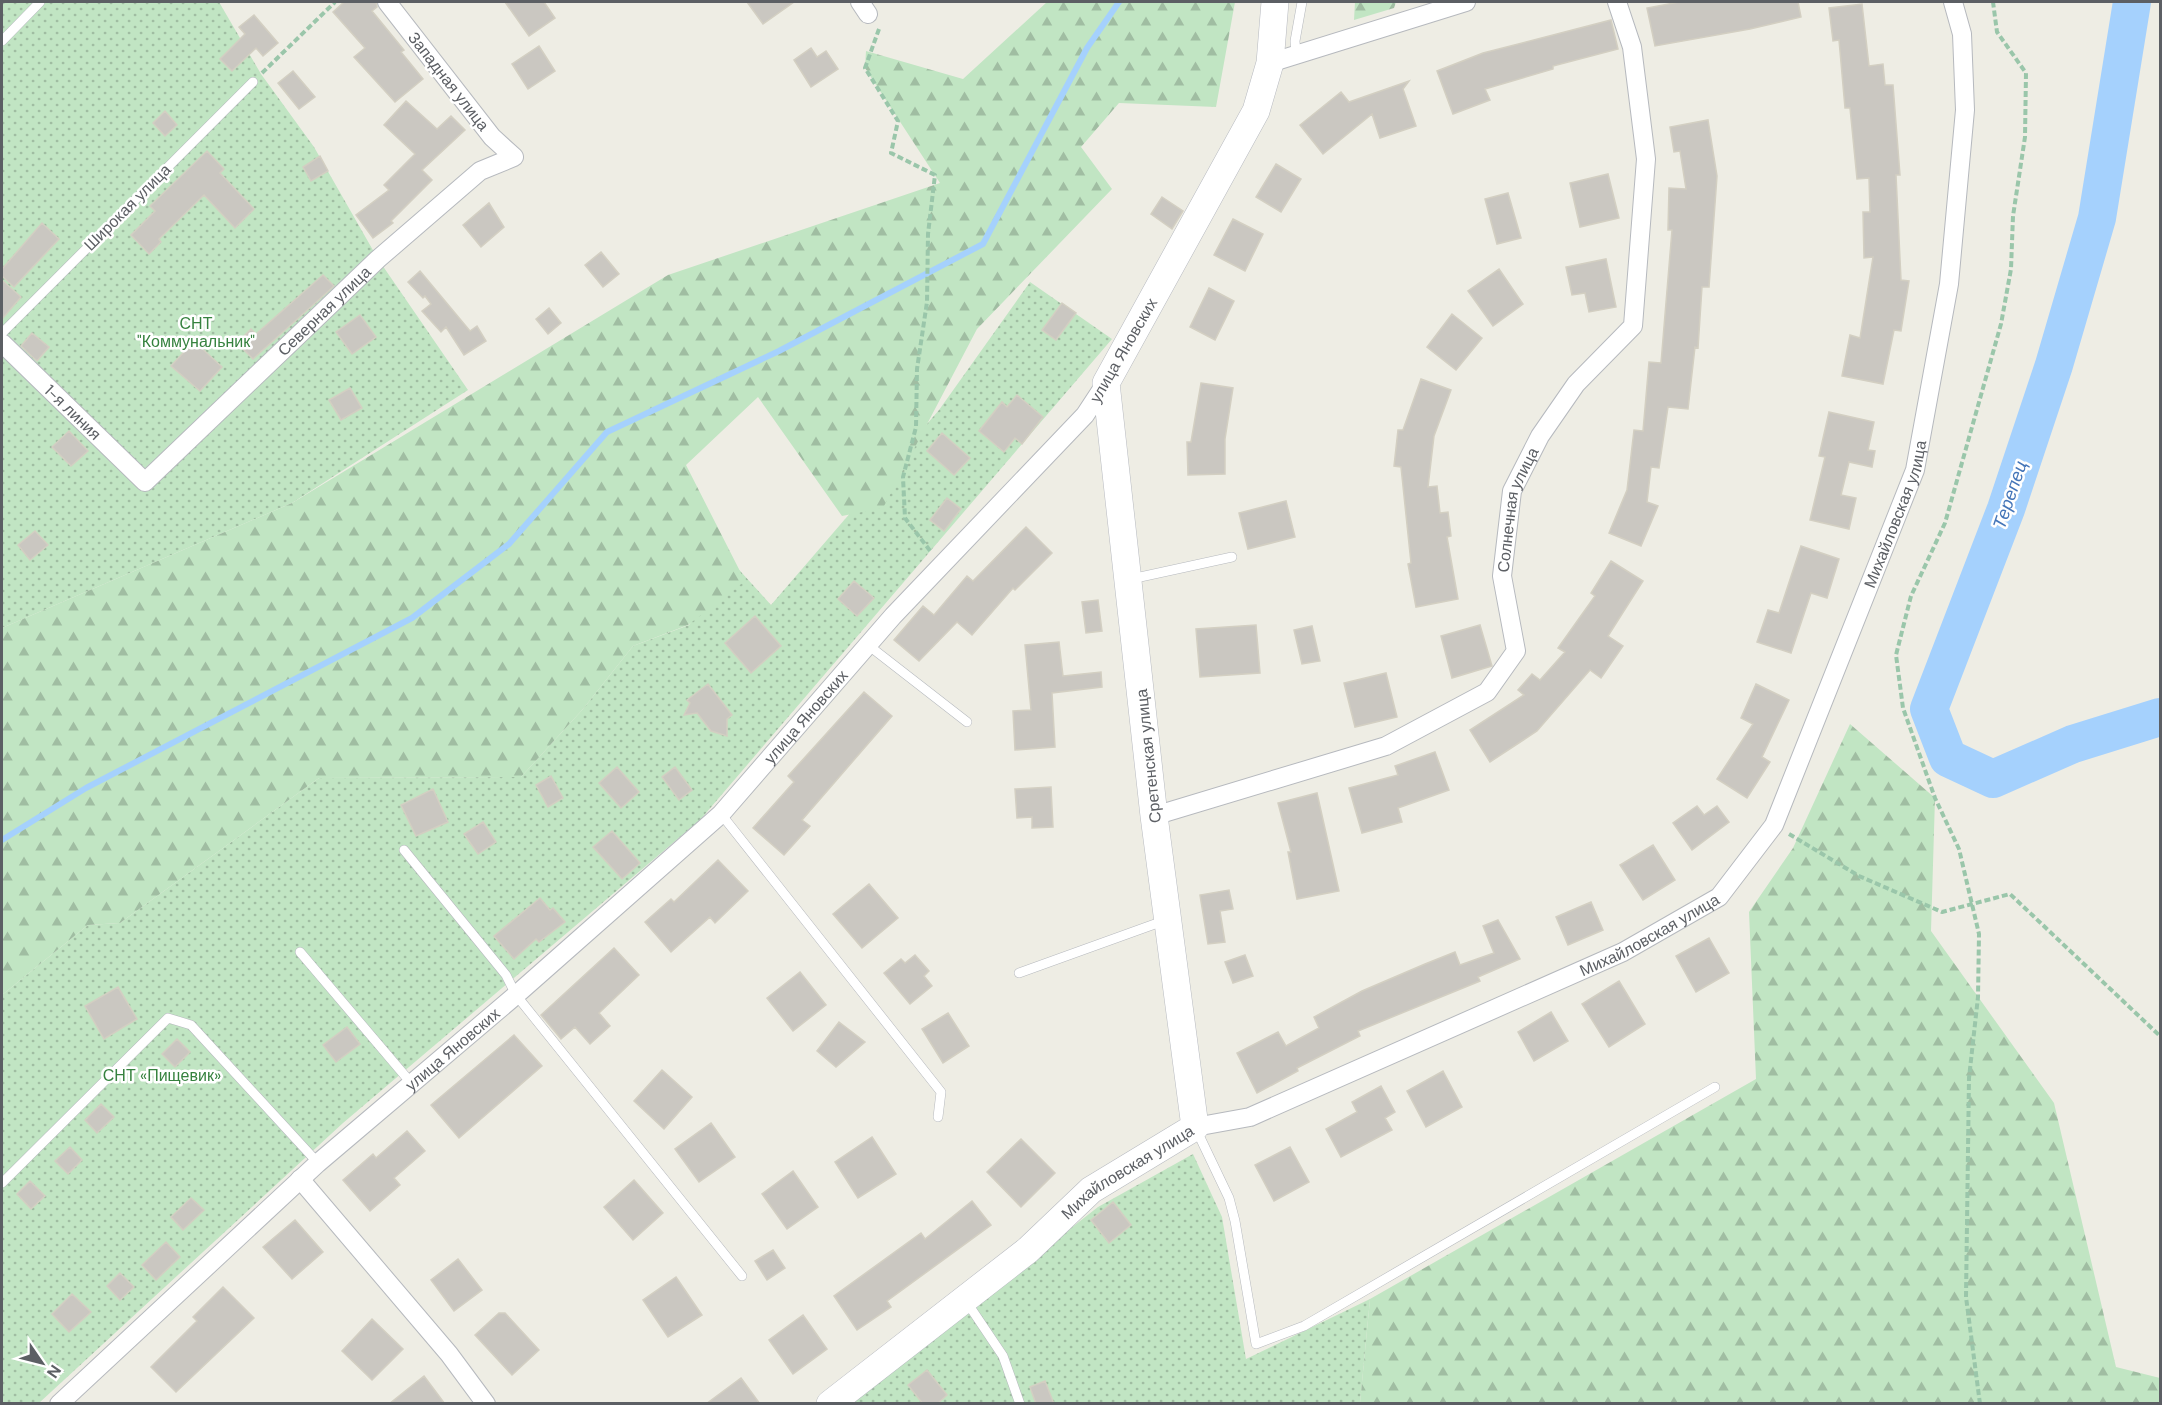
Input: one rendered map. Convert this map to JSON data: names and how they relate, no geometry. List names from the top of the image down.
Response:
{
  "streets": {
    "street": [
      "Западная улица",
      "Северная улица",
      "улица Яновских",
      "1-я линия",
      "Солнечная улица",
      "Михайловская улица",
      "Сретенская улица"
    ],
    "lane": ["Широкая улица"]
  },
  "crossings": [
    ["Западная улица", "Северная улица"],
    ["Северная улица", "1-я линия"],
    ["улица Яновских", "Сретенская улица"],
    ["Солнечная улица", "Сретенская улица"],
    ["Михайловская улица", "Сретенская улица"]
  ],
  "water": ["Терепец"],
  "parks": ["СНТ \"Коммунальник\"", "СНТ «Пищевик»"],
  "north": "bottom right"
}
